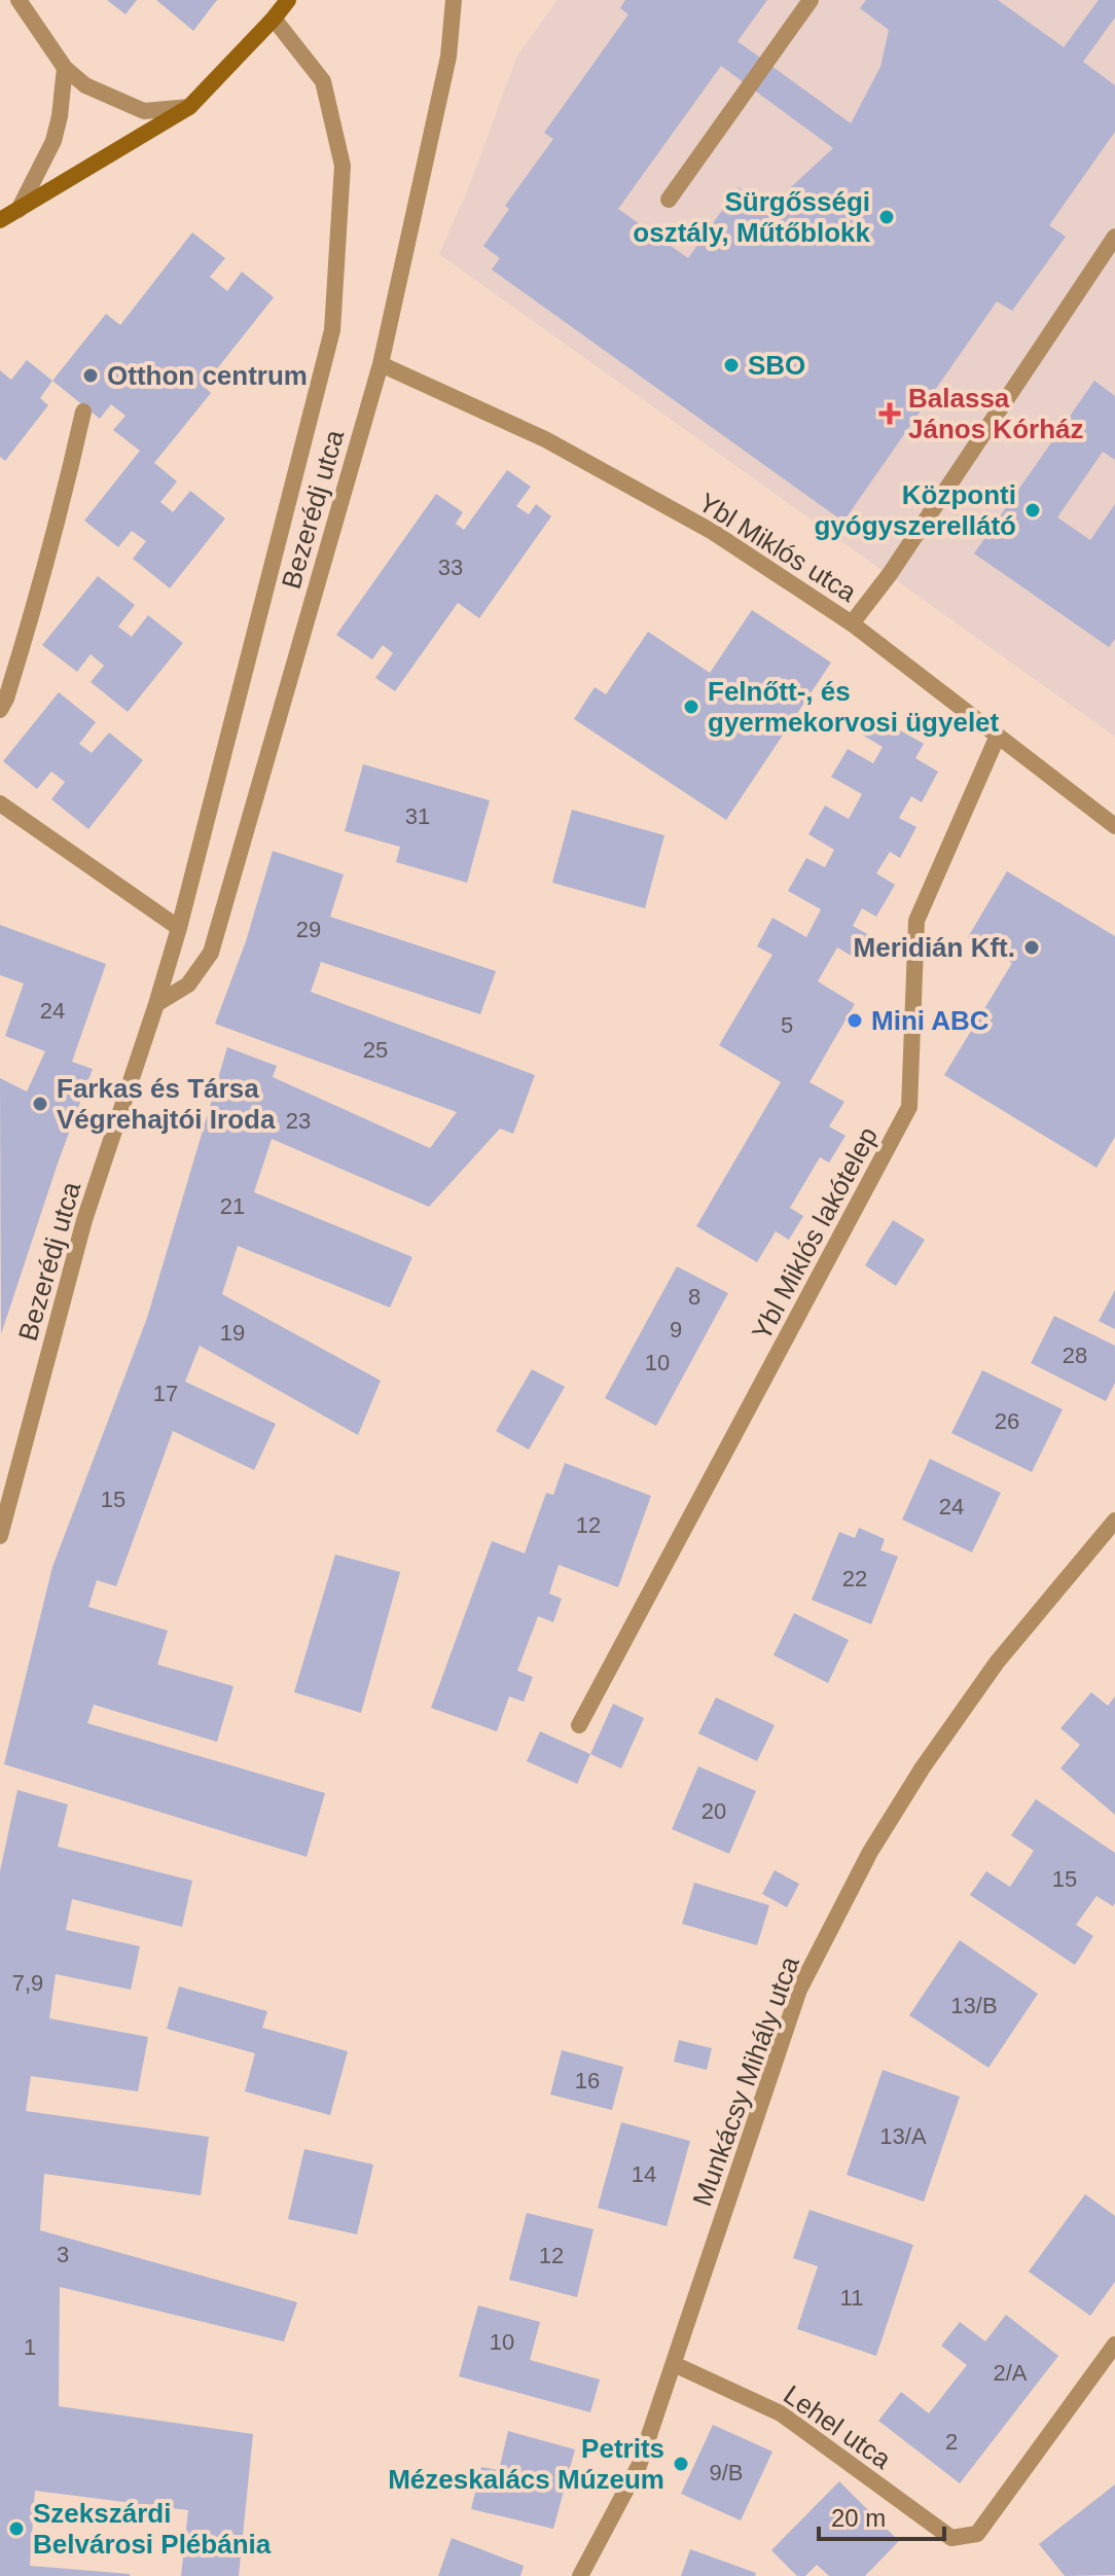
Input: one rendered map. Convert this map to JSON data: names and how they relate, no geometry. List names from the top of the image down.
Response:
{
  "streets": {
    "street": [
      "Bezerédj utca",
      "Ybl Miklós utca",
      "Ybl Miklós lakótelep",
      "Munkácsy Mihály utca",
      "Lehel utca"
    ]
  },
  "crossings": [
    ["Bezerédj utca", "Ybl Miklós utca"],
    ["Ybl Miklós utca", "Ybl Miklós lakótelep"],
    ["Munkácsy Mihály utca", "Lehel utca"]
  ],
  "places": {
    "other": [
      "Sürgősségi osztály, Műtőblokk",
      "SBO",
      "Otthon centrum",
      "Központi gyógyszerellátó",
      "Felnőtt-, és gyermekorvosi ügyelet",
      "Meridián Kft.",
      "Mini ABC",
      "Farkas és Társa Végrehajtói Iroda",
      "Petrits Mézeskalács Múzeum",
      "Szekszárdi Belvárosi Plébánia"
    ],
    "health": ["Balassa János Kórház"]
  },
  "house_numbers": [
    "33",
    "31",
    "29",
    "24",
    "5",
    "25",
    "23",
    "21",
    "8",
    "9",
    "19",
    "28",
    "10",
    "17",
    "26",
    "15",
    "24",
    "12",
    "22",
    "20",
    "15",
    "7,9",
    "13/B",
    "16",
    "13/A",
    "14",
    "3",
    "12",
    "11",
    "10",
    "1",
    "2/A",
    "2",
    "9/B"
  ],
  "scale_bar": "20 m"
}
